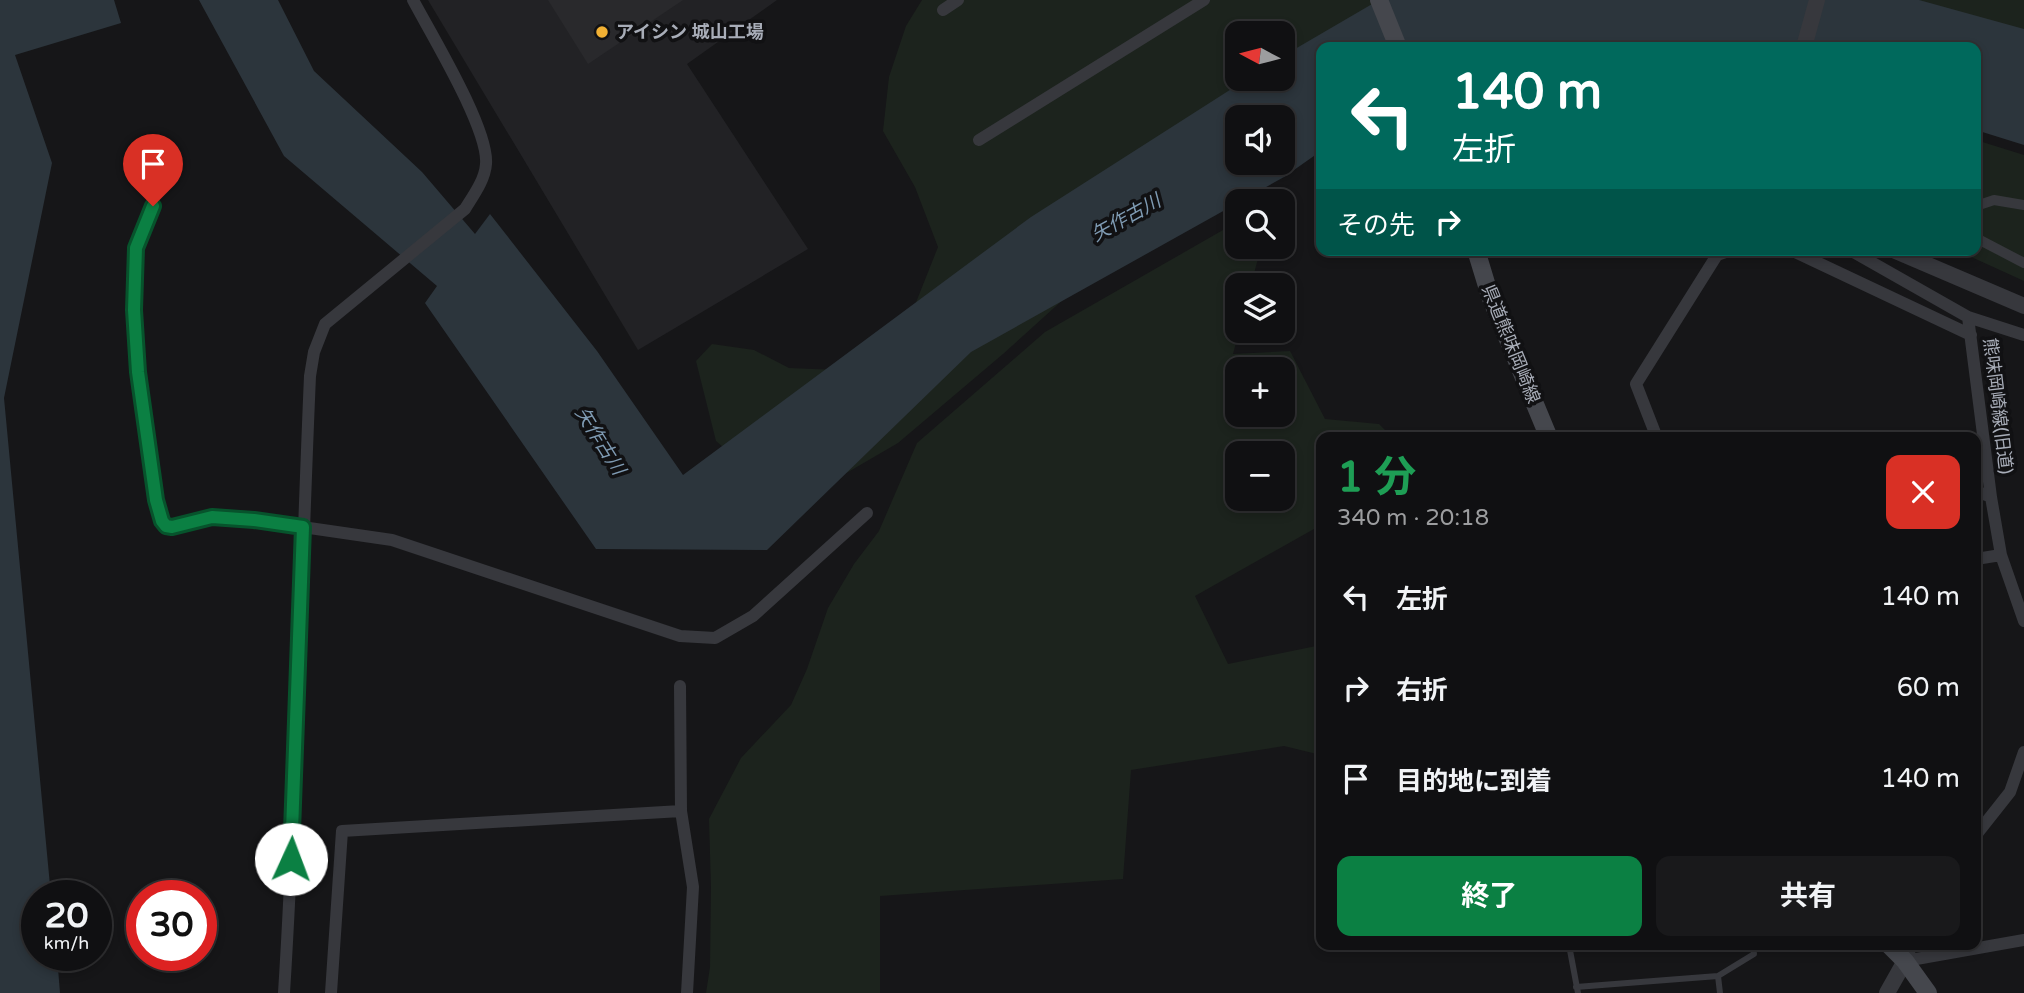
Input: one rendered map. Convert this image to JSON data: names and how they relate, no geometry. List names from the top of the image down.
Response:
{
  "streets": {
    "main road": ["県道熊味岡崎線"],
    "street": ["熊味岡崎線(旧道)"]
  },
  "water": ["矢作古川"],
  "places": ["アイシン 城山工場"],
  "north": "left",
  "page": {
    "map_buttons": ["+", "−"],
    "turn": ["140 m", "左折"],
    "then": "その先",
    "heading": ["1 分", "340 m · 20:18"],
    "list": [
      {
        "name": "左折",
        "value": "140 m"
      },
      {
        "name": "右折",
        "value": "60 m"
      },
      {
        "name": "目的地に到着",
        "value": "140 m"
      }
    ],
    "buttons": ["終了", "共有"],
    "speed": "20 km/h",
    "limit": "30"
  }
}
